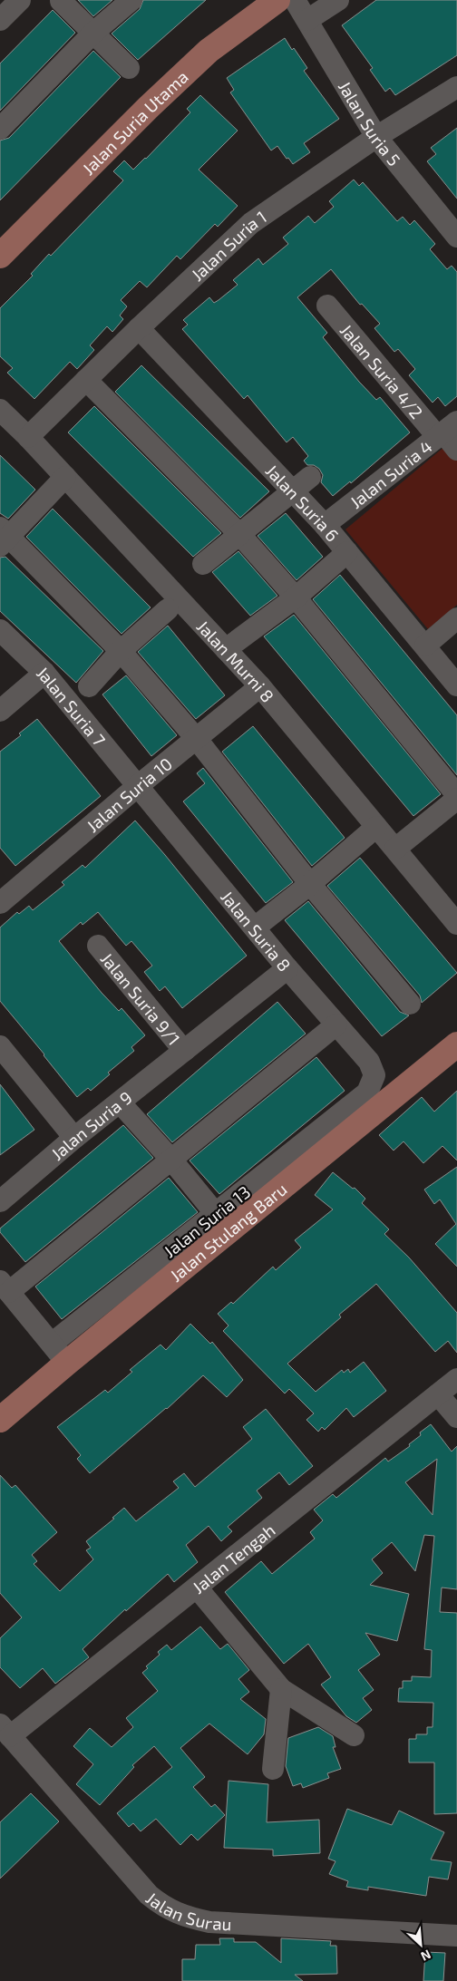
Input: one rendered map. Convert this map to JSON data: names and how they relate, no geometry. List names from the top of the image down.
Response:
{
  "streets": {
    "main road": ["Jalan Suria Utama", "Jalan Stulang Baru"],
    "street": [
      "Jalan Suria 5",
      "Jalan Suria 1",
      "Jalan Suria 4/2",
      "Jalan Suria 4",
      "Jalan Suria 6",
      "Jalan Murni 8",
      "Jalan Suria 7",
      "Jalan Suria 10",
      "Jalan Suria 8",
      "Jalan Suria 9/1",
      "Jalan Suria 9",
      "Jalan Suria 13",
      "Jalan Tengah",
      "Jalan Surau"
    ]
  },
  "crossings": [
    ["Jalan Suria 5", "Jalan Suria 1"],
    ["Jalan Suria 1", "Jalan Suria 6"],
    ["Jalan Suria 1", "Jalan Murni 8"],
    ["Jalan Suria 4/2", "Jalan Suria 4"],
    ["Jalan Suria 4", "Jalan Suria 6"],
    ["Jalan Murni 8", "Jalan Suria 10"],
    ["Jalan Suria 7", "Jalan Suria 10"],
    ["Jalan Suria 7", "Jalan Suria 8"],
    ["Jalan Suria 10", "Jalan Suria 8"],
    ["Jalan Suria 8", "Jalan Suria 9"],
    ["Jalan Suria 8", "Jalan Suria 13"],
    ["Jalan Suria 9/1", "Jalan Suria 9"],
    ["Jalan Tengah", "Jalan Surau"]
  ],
  "north": "bottom right"
}
